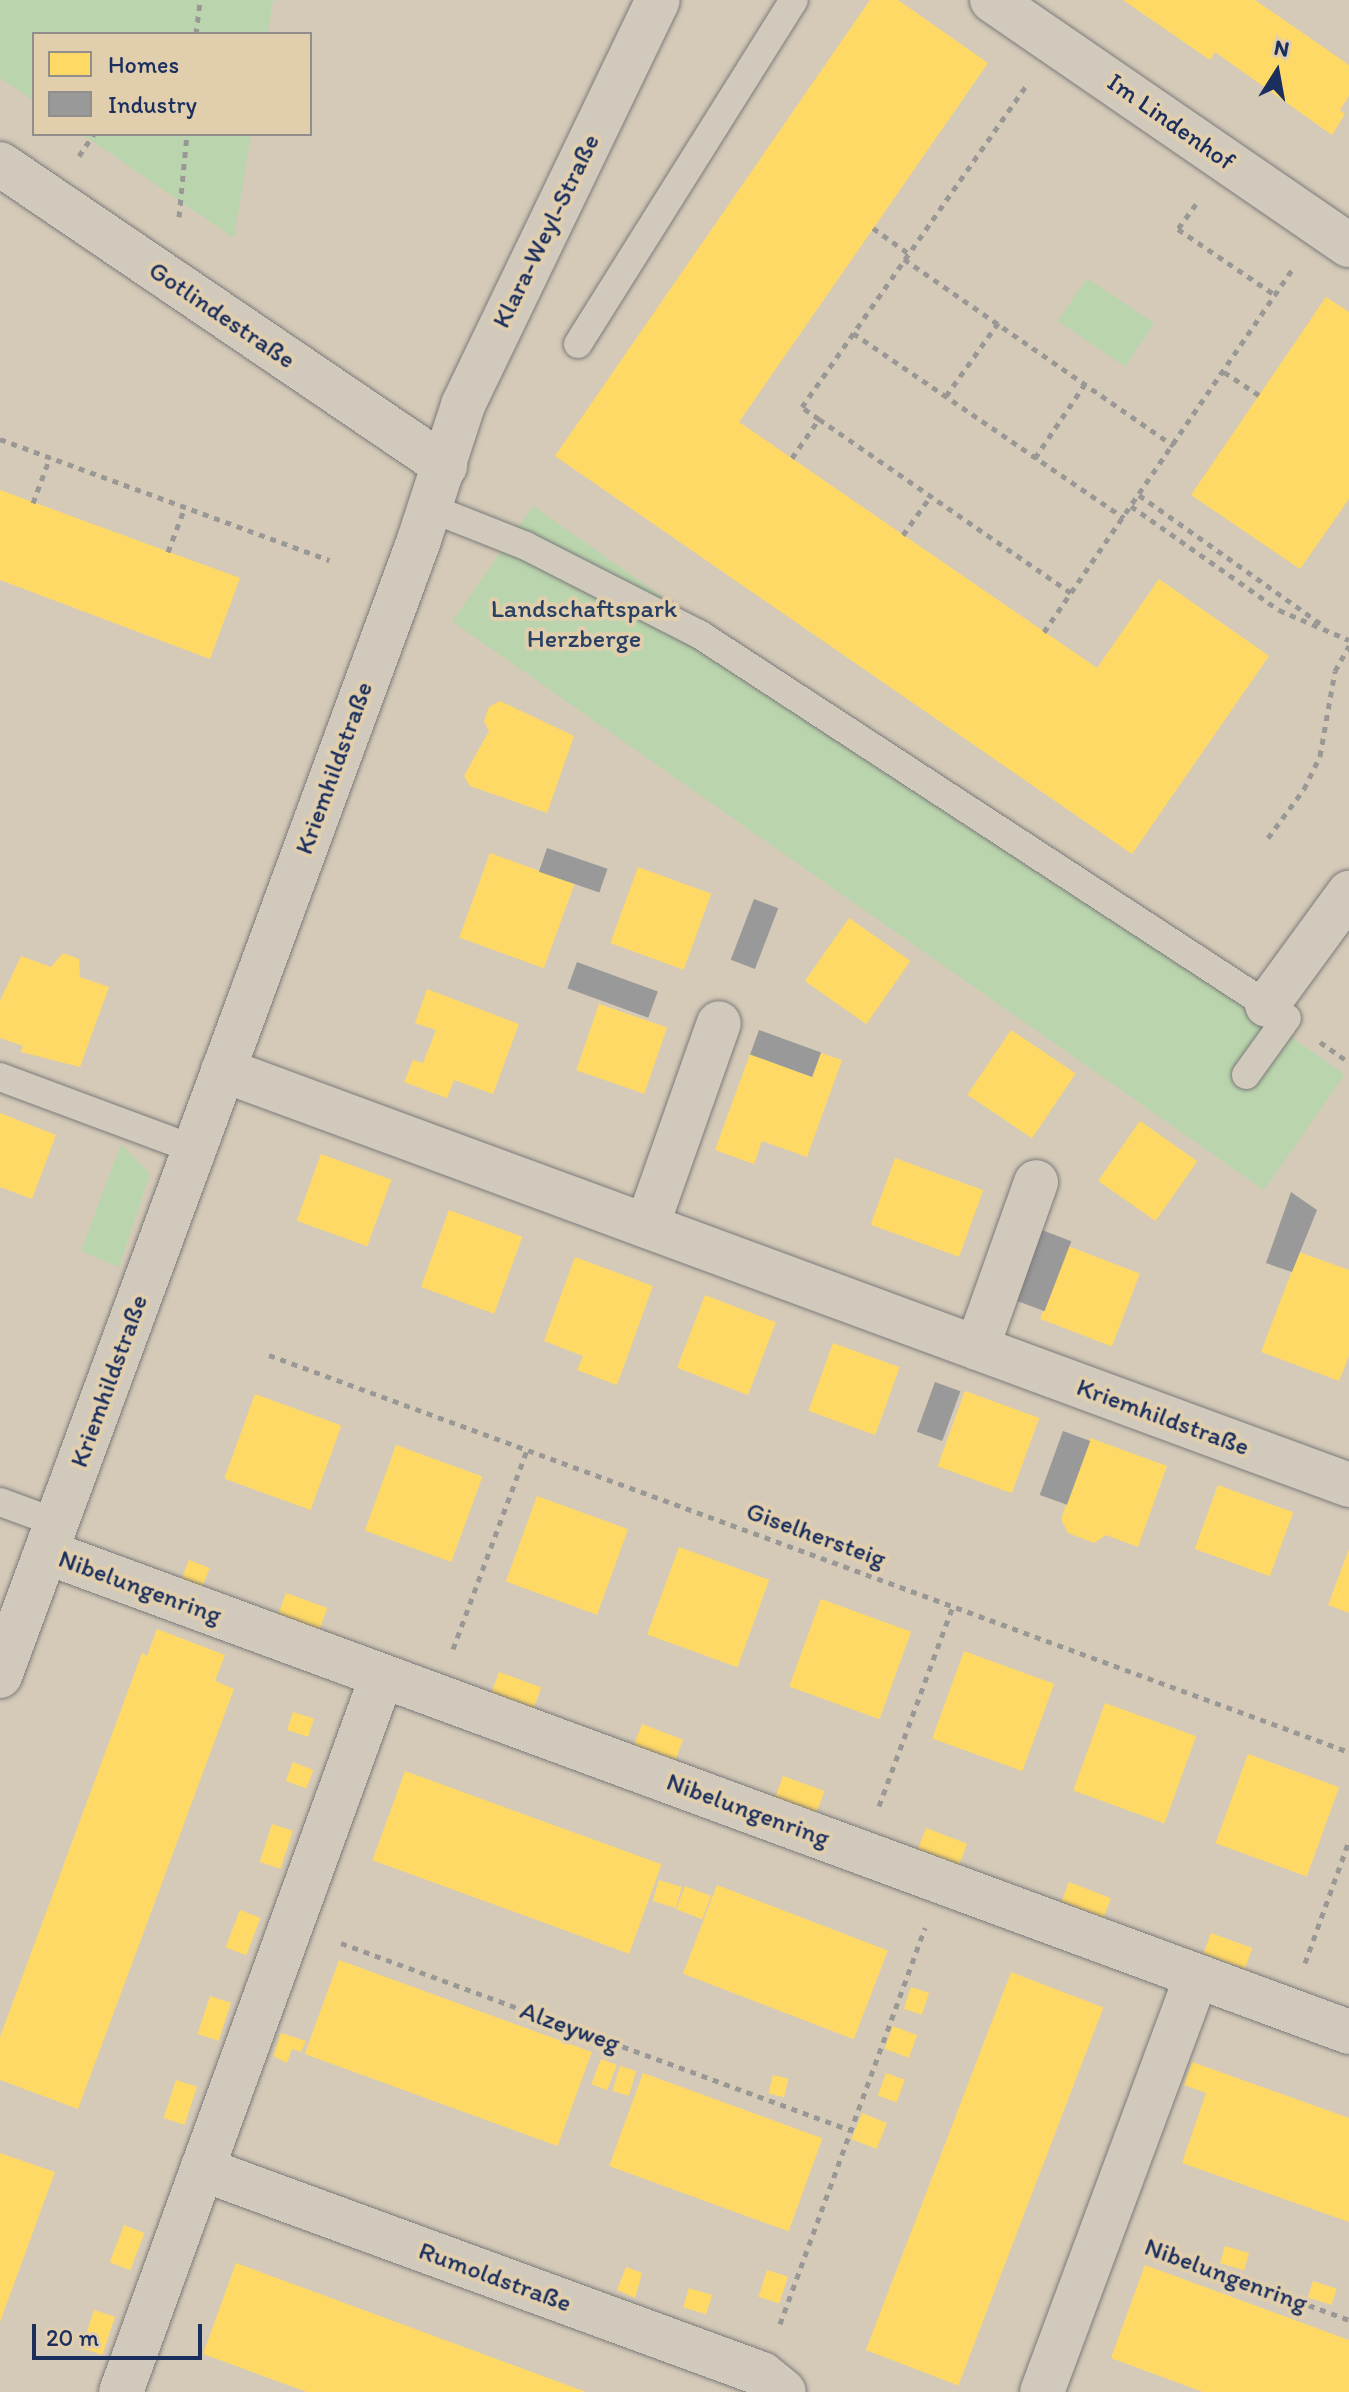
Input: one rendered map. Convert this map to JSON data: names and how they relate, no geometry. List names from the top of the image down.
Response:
{
  "streets": {
    "street": [
      "Im Lindenhof",
      "Klara-Weyl-Straße",
      "Gotlindestraße",
      "Kriemhildstraße",
      "Nibelungenring",
      "Rumoldstraße"
    ],
    "path": ["Giselhersteig", "Alzeyweg"]
  },
  "crossings": [
    ["Klara-Weyl-Straße", "Gotlindestraße"],
    ["Klara-Weyl-Straße", "Kriemhildstraße"],
    ["Gotlindestraße", "Kriemhildstraße"],
    ["Kriemhildstraße", "Nibelungenring"]
  ],
  "parks": ["Landschaftspark Herzberge"],
  "legend": ["Homes", "Industry"],
  "scale_bar": "20 m",
  "north": "top"
}
